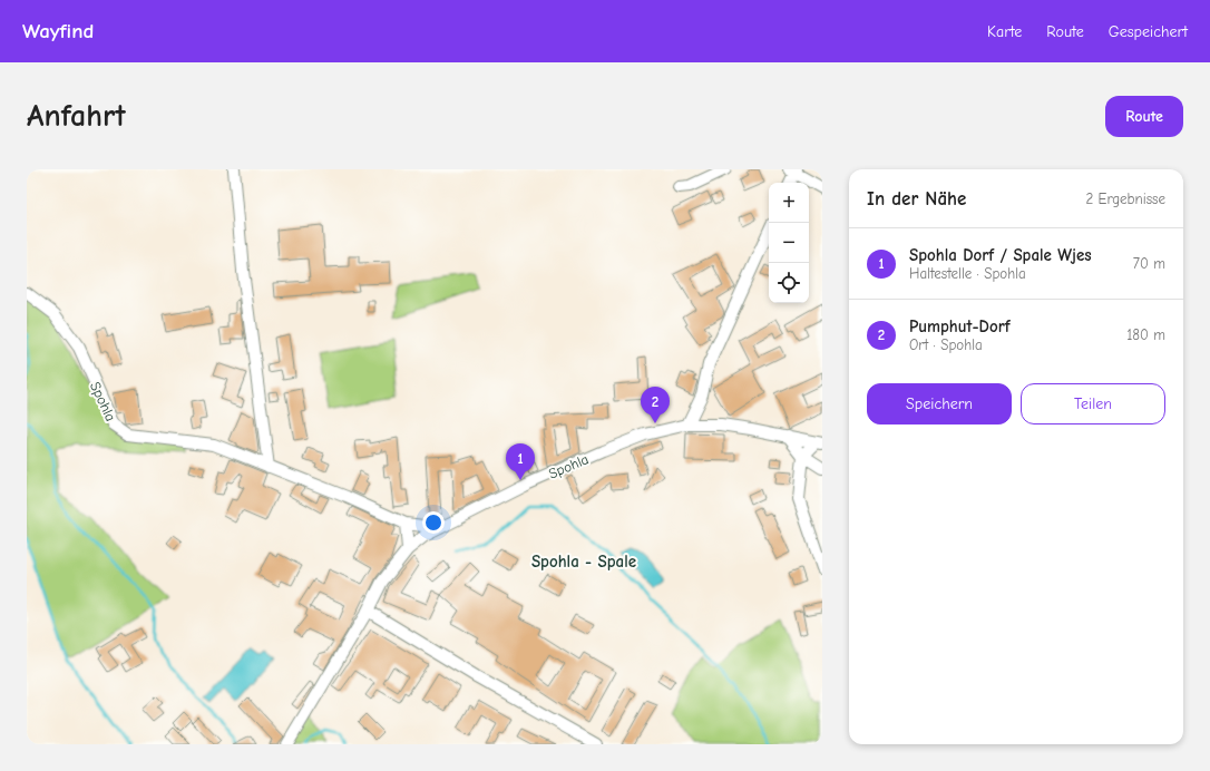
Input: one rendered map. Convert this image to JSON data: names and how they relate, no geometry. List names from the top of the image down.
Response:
{
  "streets": {
    "street": ["Spohla"]
  },
  "districts": ["Spohla - Spale"],
  "page": {
    "header": "Wayfind",
    "nav": ["Karte", "Route", "Gespeichert"],
    "buttons": [
      "Route",
      ["Speichern", "Teilen"]
    ],
    "title": "Anfahrt",
    "heading": ["In der Nähe", "2 Ergebnisse"],
    "map_buttons": ["+", "−"],
    "list": [
      {
        "mark": "1",
        "name": "Spohla Dorf / Spale Wjes",
        "note": "Haltestelle · Spohla",
        "value": "70 m"
      },
      {
        "mark": "2",
        "name": "Pumphut-Dorf",
        "note": "Ort · Spohla",
        "value": "180 m"
      }
    ],
    "pins": ["2", "1"]
  }
}
